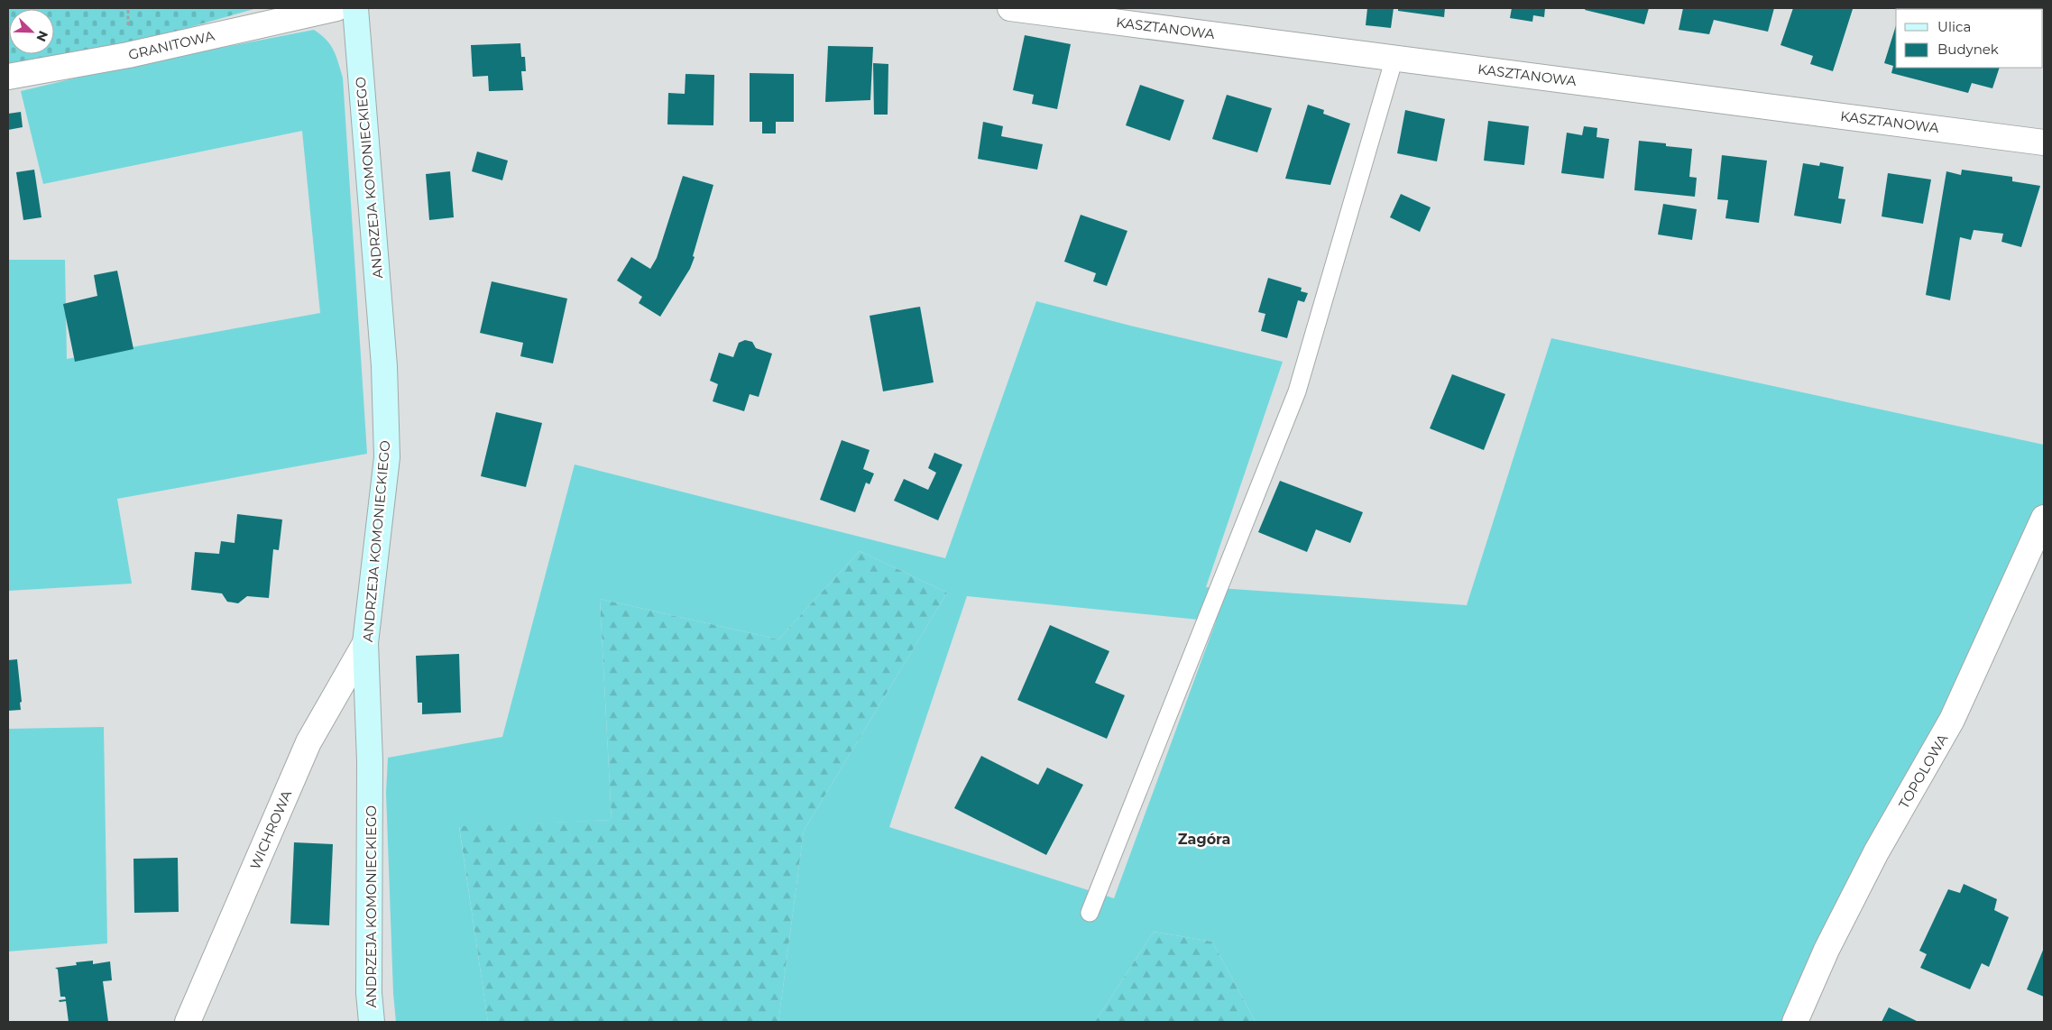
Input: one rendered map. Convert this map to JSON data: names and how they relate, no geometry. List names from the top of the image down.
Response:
{
  "streets": {
    "street": [
      "KASZTANOWA",
      "GRANITOWA",
      "ANDRZEJA KOMONIECKIEGO",
      "TOPOLOWA",
      "WICHROWA"
    ]
  },
  "crossings": [
    ["GRANITOWA", "ANDRZEJA KOMONIECKIEGO"],
    ["ANDRZEJA KOMONIECKIEGO", "WICHROWA"]
  ],
  "districts": ["Zagóra"],
  "legend": ["Ulica", "Budynek"],
  "north": "bottom right"
}
